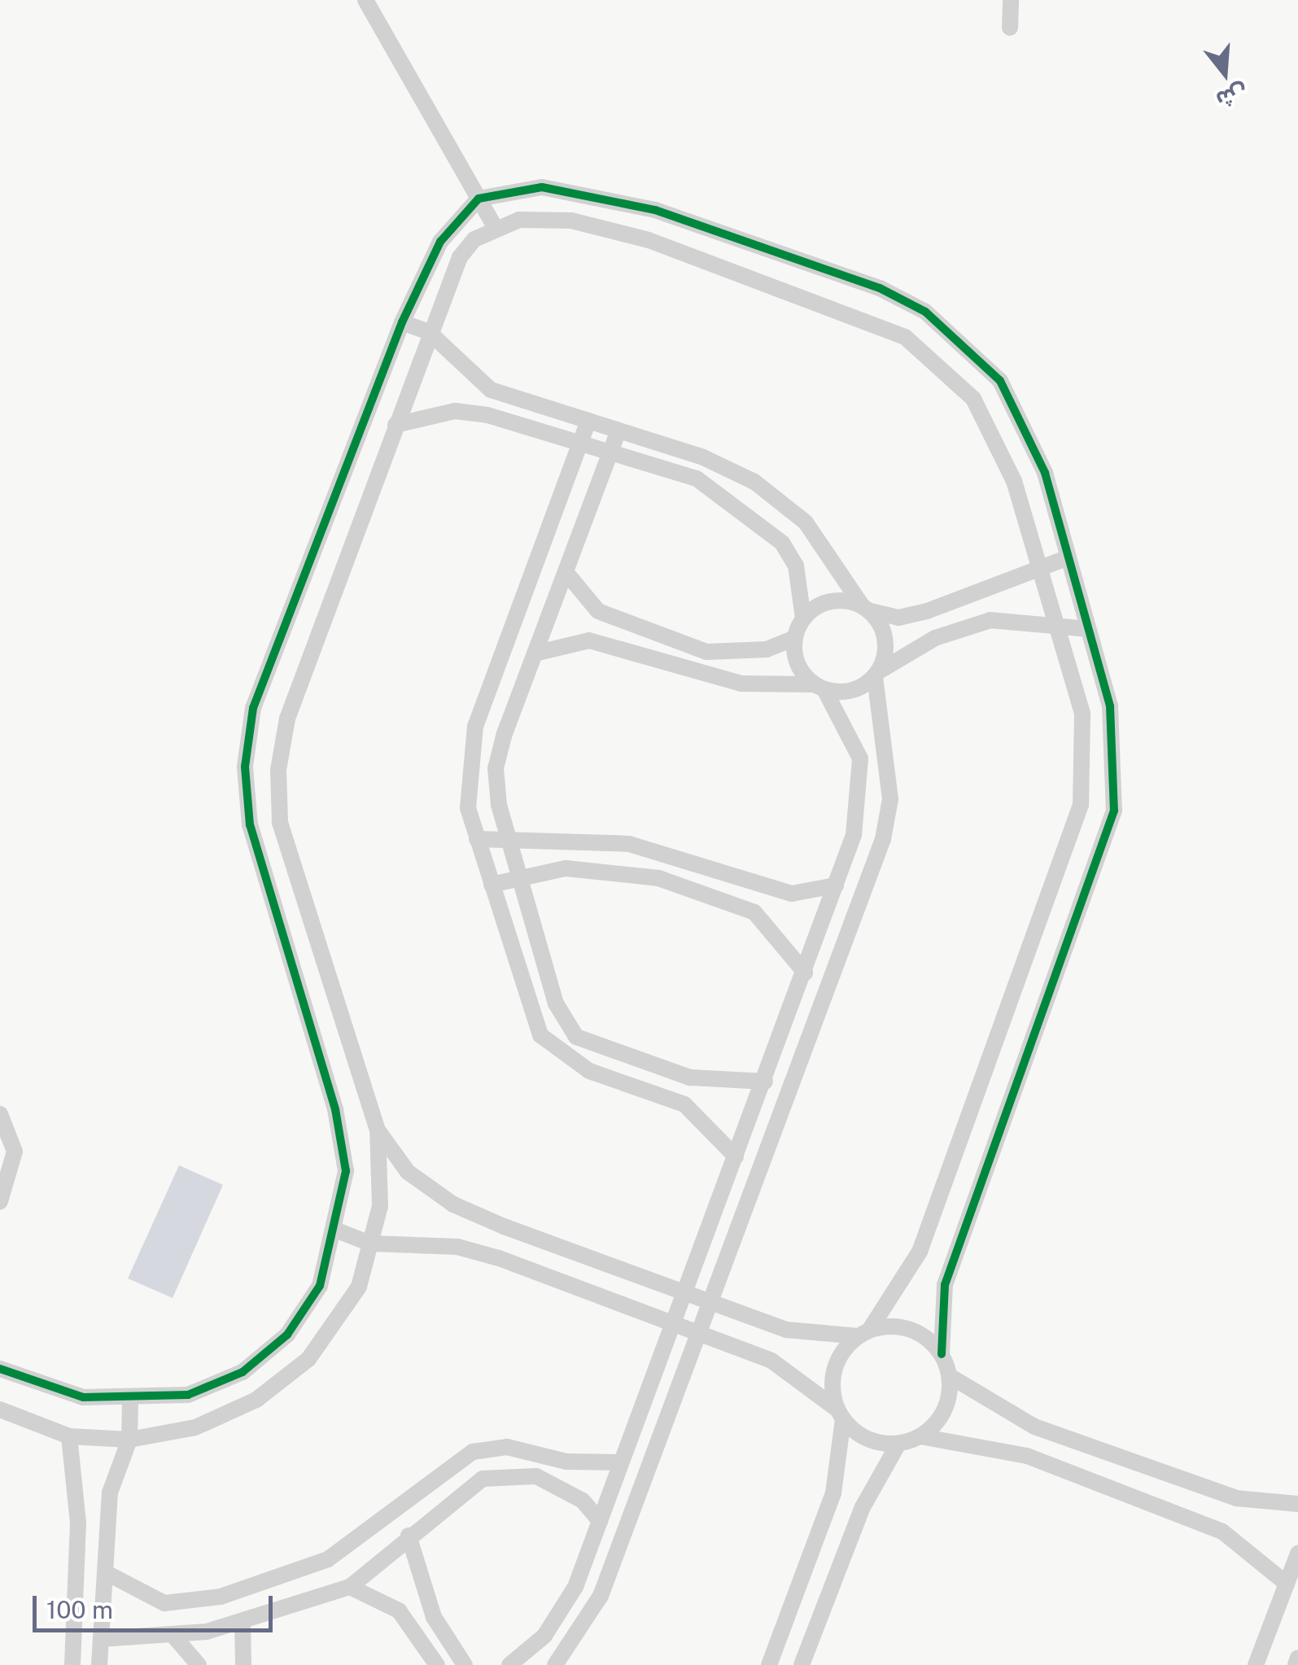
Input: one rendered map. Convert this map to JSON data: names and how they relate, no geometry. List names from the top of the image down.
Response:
{
  "scale_bar": "100 m",
  "north": "bottom"
}
